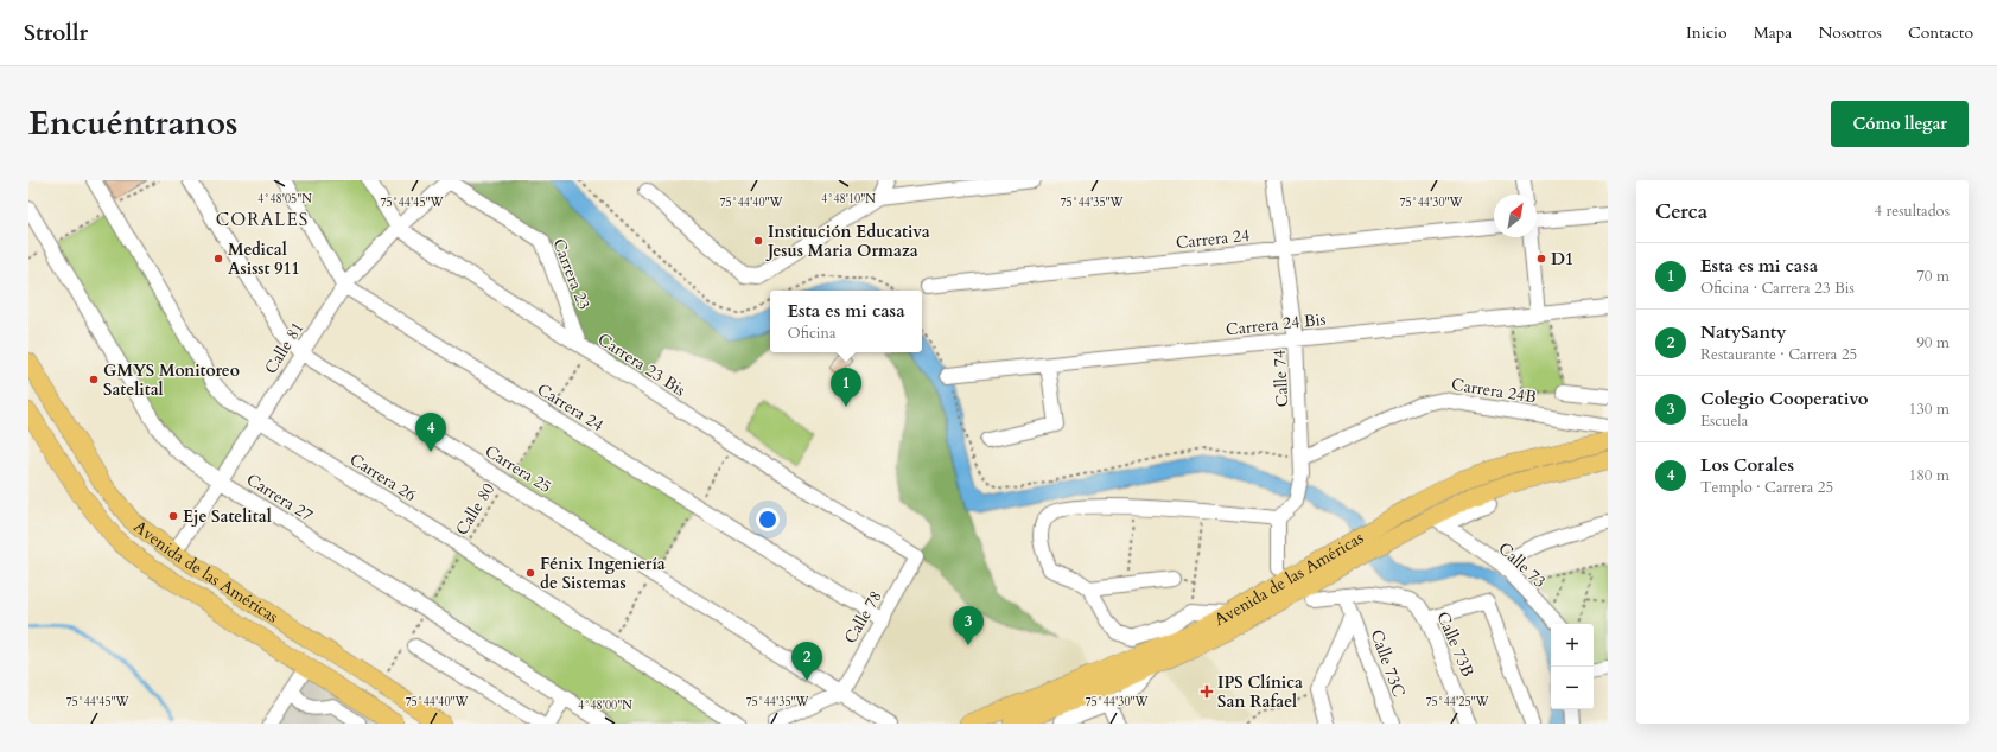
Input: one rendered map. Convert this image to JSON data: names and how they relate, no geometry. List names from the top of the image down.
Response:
{
  "streets": {
    "main road": ["Avenida de las Américas"],
    "street": [
      "Carrera 24",
      "Carrera 23",
      "Carrera 24 Bis",
      "Calle 81",
      "Carrera 23 Bis",
      "Calle 74",
      "Carrera 24B",
      "Carrera 25",
      "Carrera 26",
      "Carrera 27",
      "Calle 73",
      "Calle 78",
      "Calle 73B",
      "Calle 73C"
    ],
    "path": ["Calle 80"]
  },
  "crossings": [
    ["Carrera 24", "Calle 81"],
    ["Carrera 24", "Calle 74"],
    ["Carrera 24", "Calle 80"],
    ["Carrera 24", "Calle 78"],
    ["Carrera 23", "Calle 81"],
    ["Carrera 23", "Carrera 23 Bis"],
    ["Carrera 23", "Calle 80"],
    ["Carrera 24 Bis", "Calle 74"],
    ["Calle 81", "Carrera 23 Bis"],
    ["Calle 81", "Carrera 25"],
    ["Calle 81", "Carrera 26"],
    ["Calle 81", "Carrera 27"],
    ["Calle 81", "Avenida de las Américas"],
    ["Carrera 23 Bis", "Calle 80"],
    ["Carrera 23 Bis", "Calle 78"],
    ["Calle 74", "Carrera 24B"],
    ["Carrera 25", "Calle 80"],
    ["Carrera 25", "Calle 78"],
    ["Carrera 26", "Calle 80"],
    ["Carrera 27", "Calle 80"],
    ["Calle 73", "Avenida de las Américas"],
    ["Calle 73B", "Calle 73C"]
  ],
  "districts": ["CORALES"],
  "places": {
    "other": [
      "Institución Educativa Jesus Maria Ormaza",
      "Medical Asisst 911",
      "D1",
      "GMYS Monitoreo Satelital",
      "Eje Satelital",
      "Fénix Ingeniería de Sistemas"
    ],
    "health": ["IPS Clínica San Rafael"]
  },
  "north": "top right",
  "page": {
    "header": "Strollr",
    "nav": [
      "Inicio",
      "Mapa",
      "Nosotros",
      "Contacto"
    ],
    "title": "Encuéntranos",
    "buttons": "Cómo llegar",
    "heading": ["Cerca", "4 resultados"],
    "list": [
      {
        "mark": "1",
        "name": "Esta es mi casa",
        "note": "Oficina · Carrera 23 Bis",
        "value": "70 m"
      },
      {
        "mark": "2",
        "name": "NatySanty",
        "note": "Restaurante · Carrera 25",
        "value": "90 m"
      },
      {
        "mark": "3",
        "name": "Colegio Cooperativo",
        "note": "Escuela",
        "value": "130 m"
      },
      {
        "mark": "4",
        "name": "Los Corales",
        "note": "Templo · Carrera 25",
        "value": "180 m"
      }
    ],
    "popup": ["Esta es mi casa", "Oficina"],
    "pins": [
      "1",
      "4",
      "3",
      "2"
    ],
    "map_buttons": ["+", "−"]
  },
  "coordinates": [
    "4°48'05\"N",
    "4°48'10\"N",
    "75°44'30\"W",
    "75°44'45\"W",
    "75°44'40\"W",
    "75°44'35\"W",
    "75°44'25\"W",
    "4°48'00\"N"
  ]
}
